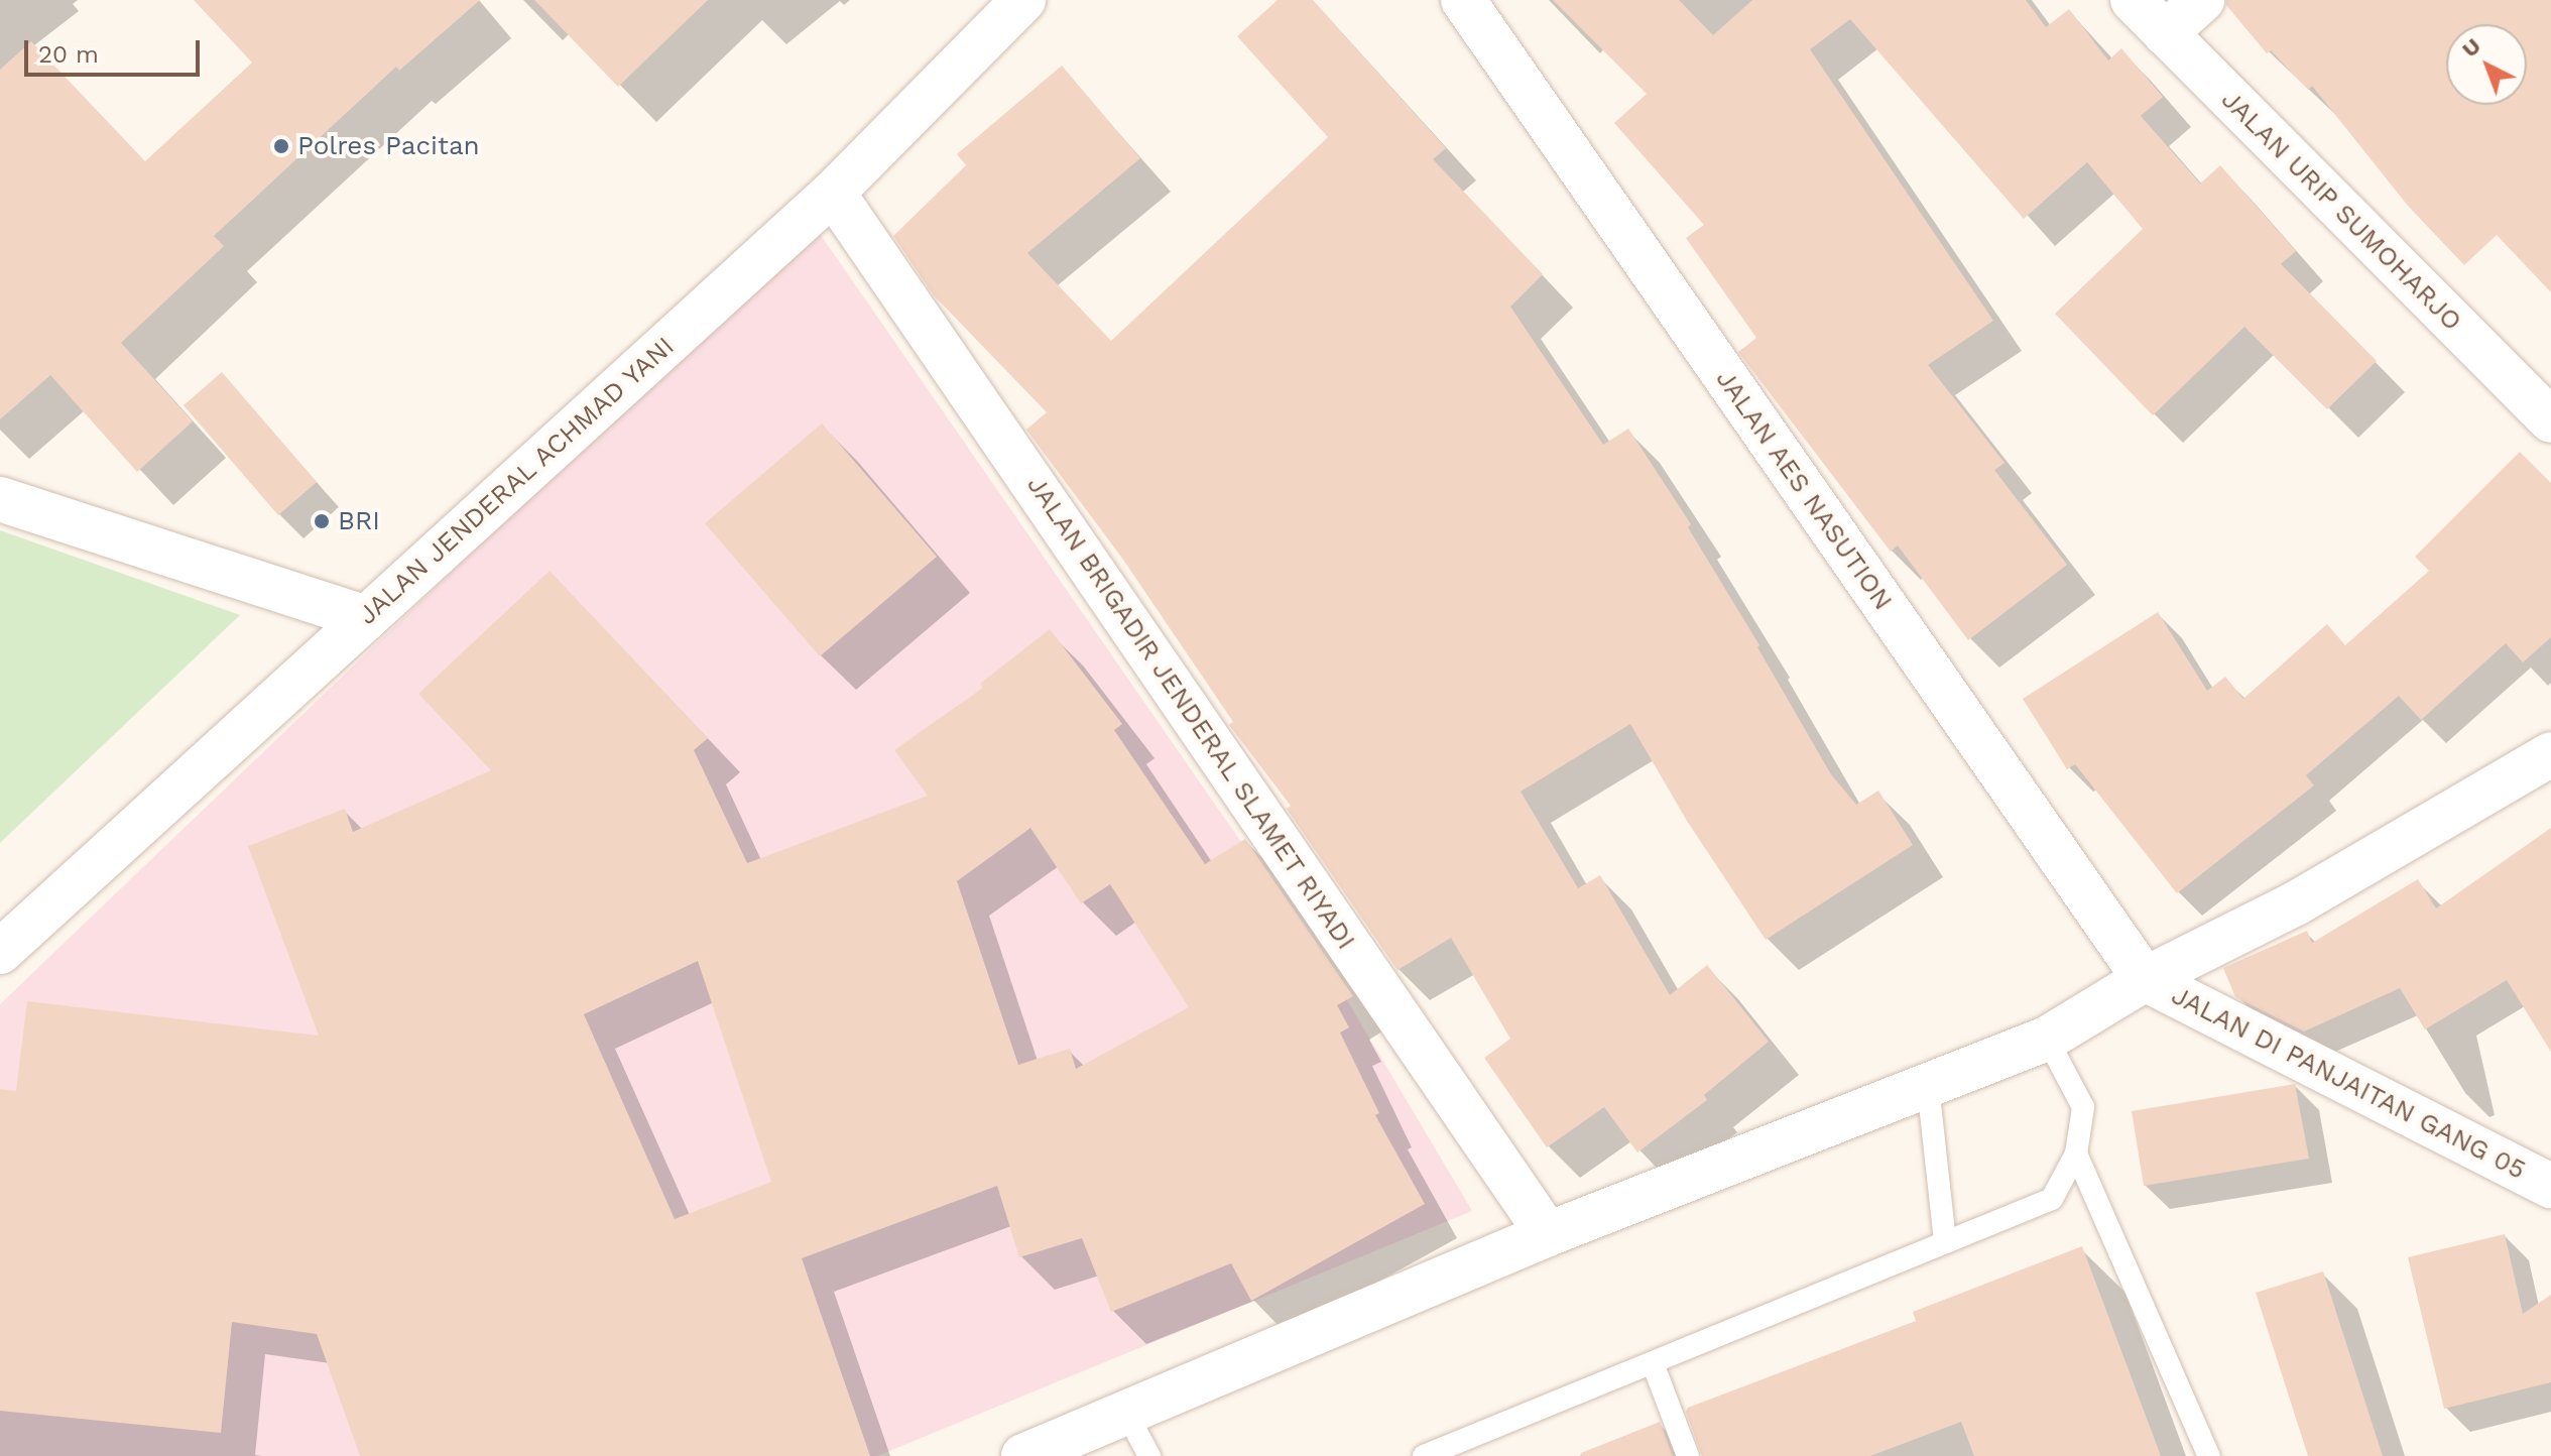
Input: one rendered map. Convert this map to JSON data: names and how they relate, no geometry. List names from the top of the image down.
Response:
{
  "streets": {
    "street": [
      "JALAN URIP SUMOHARJO",
      "JALAN JENDERAL ACHMAD YANI",
      "JALAN AES NASUTION",
      "JALAN BRIGADIR JENDERAL SLAMET RIYADI",
      "JALAN DI PANJAITAN GANG 05"
    ]
  },
  "crossings": [
    ["JALAN JENDERAL ACHMAD YANI", "JALAN BRIGADIR JENDERAL SLAMET RIYADI"],
    ["JALAN AES NASUTION", "JALAN DI PANJAITAN GANG 05"]
  ],
  "places": ["Polres Pacitan", "BRI"],
  "scale_bar": "20 m",
  "north": "top left"
}
